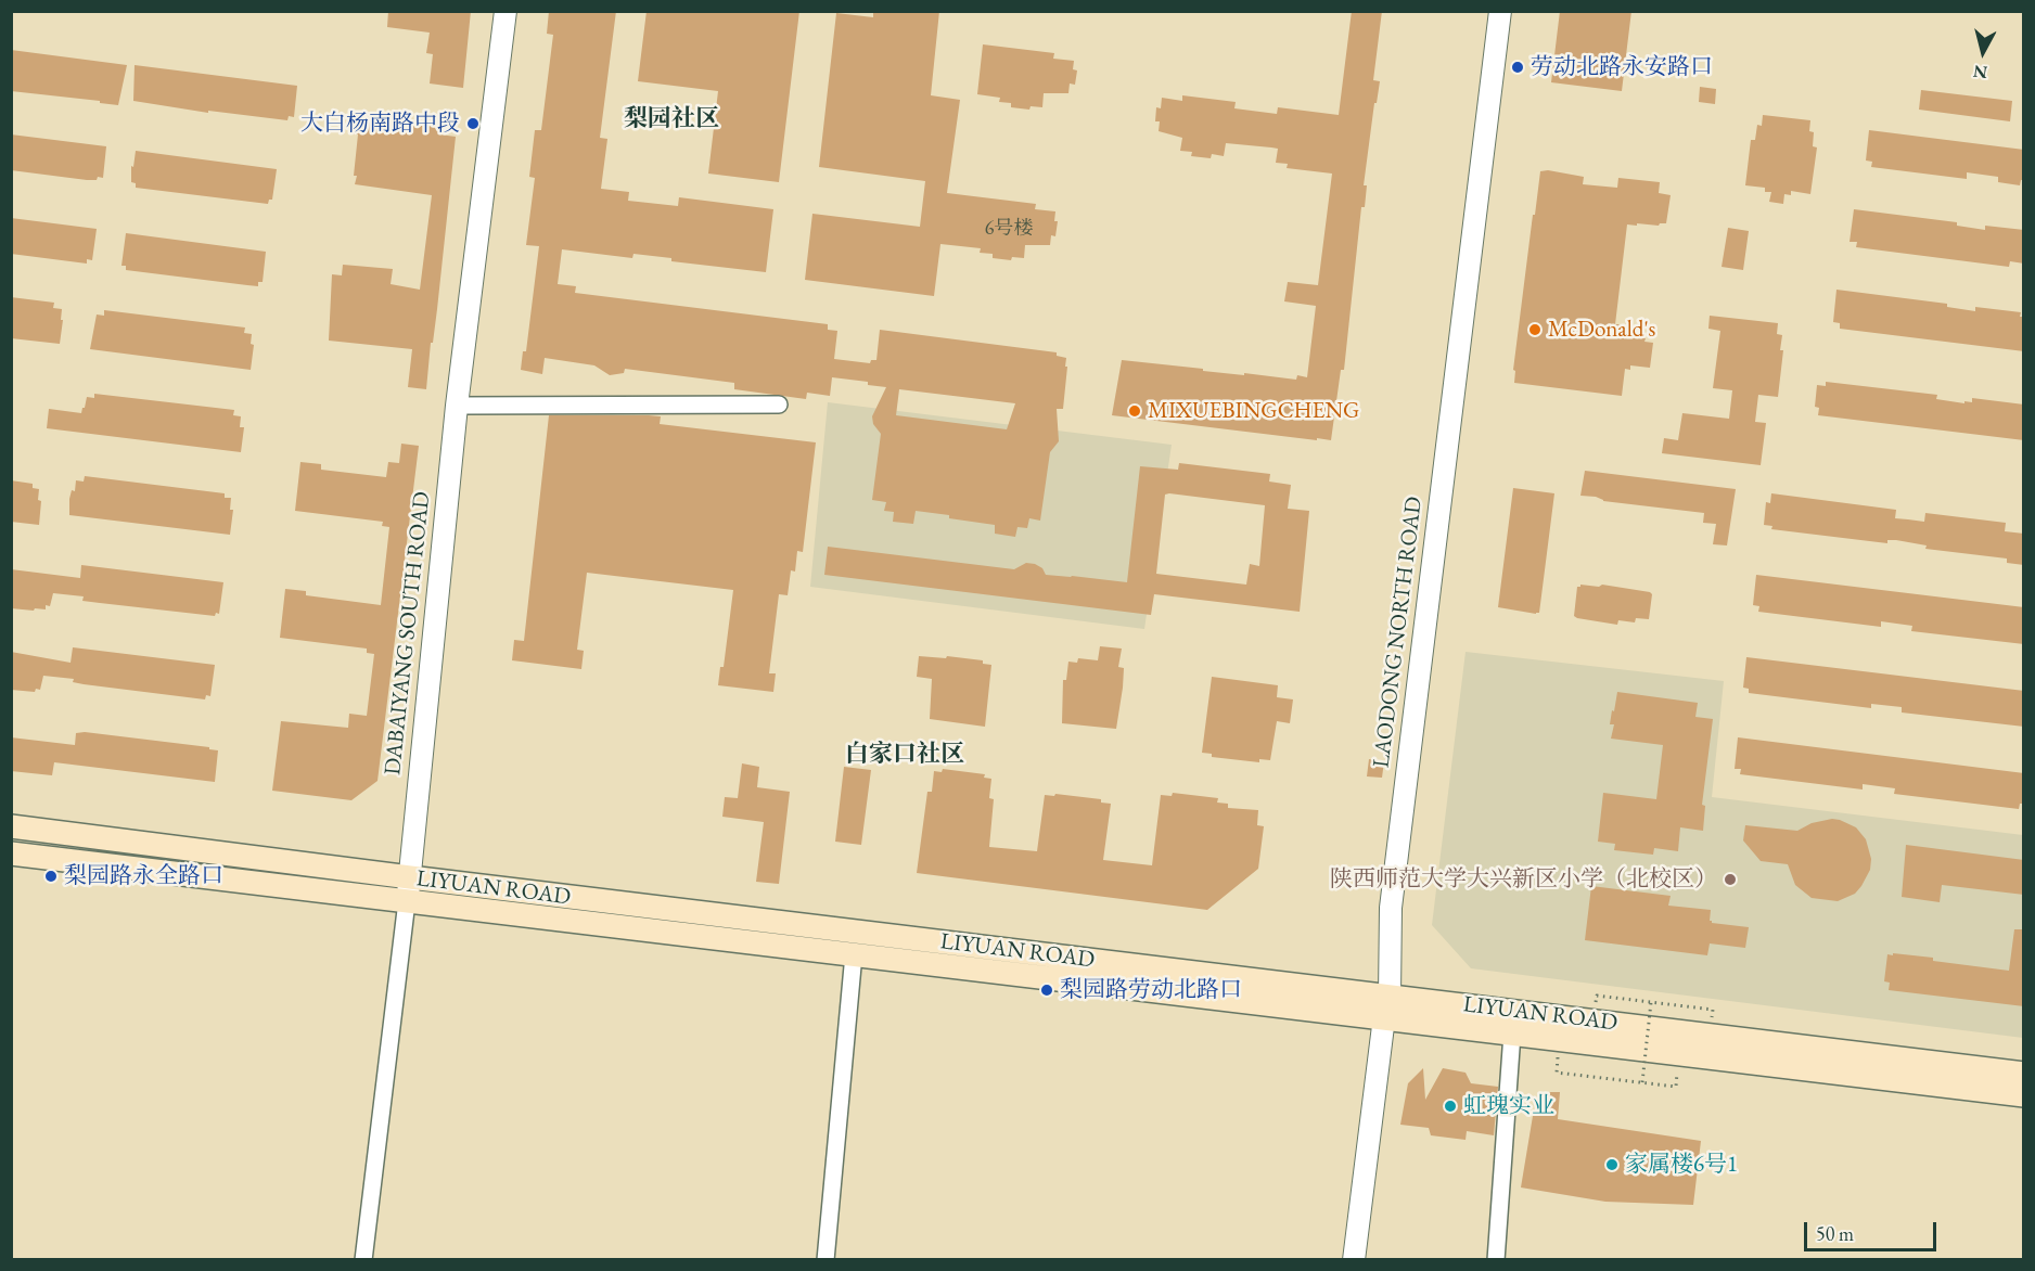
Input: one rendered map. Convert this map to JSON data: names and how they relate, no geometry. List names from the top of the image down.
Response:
{
  "streets": {
    "main road": ["LIYUAN ROAD"],
    "street": ["LAODONG NORTH ROAD", "DABAIYANG SOUTH ROAD"]
  },
  "crossings": [
    ["LAODONG NORTH ROAD", "LIYUAN ROAD"],
    ["DABAIYANG SOUTH ROAD", "LIYUAN ROAD"]
  ],
  "districts": ["梨园社区", "白家口社区"],
  "places": [
    "劳动北路永安路口",
    "大白杨南路中段",
    "McDonald's",
    "MIXUEBINGCHENG",
    "梨园路永全路口",
    "陕西师范大学大兴新区小学（北校区）",
    "梨园路劳动北路口",
    "虹瑰实业",
    "家属楼6号1"
  ],
  "house_numbers": ["6号楼"],
  "scale_bar": "50 m",
  "north": "bottom"
}
